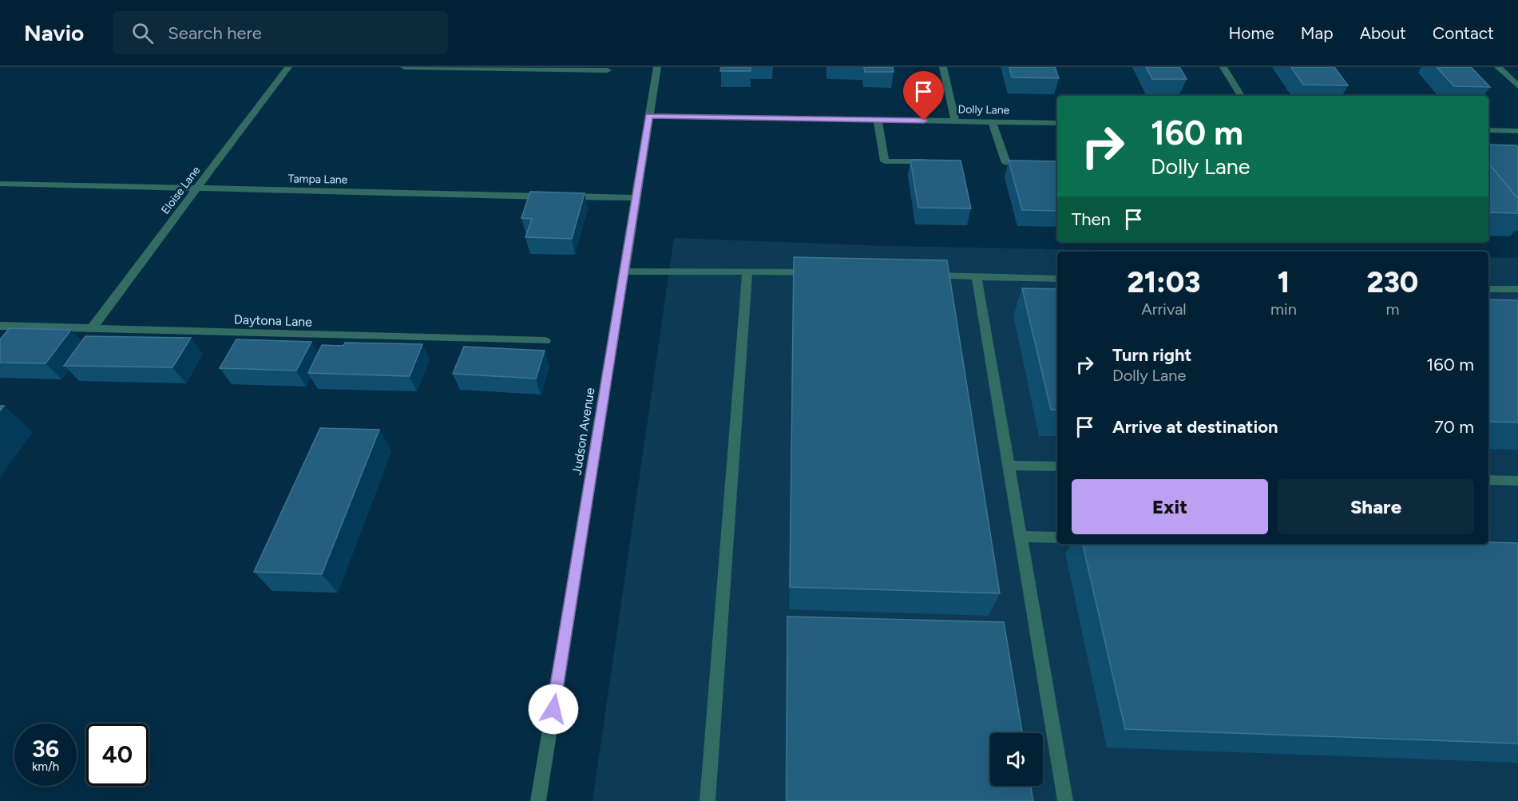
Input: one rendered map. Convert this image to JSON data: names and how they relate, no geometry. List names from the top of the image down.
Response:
{
  "streets": {
    "street": [
      "Dolly Lane",
      "Tampa Lane",
      "Eloise Lane",
      "Daytona Lane",
      "Judson Avenue"
    ]
  },
  "crossings": [
    ["Dolly Lane", "Judson Avenue"],
    ["Tampa Lane", "Eloise Lane"],
    ["Tampa Lane", "Judson Avenue"],
    ["Eloise Lane", "Daytona Lane"]
  ],
  "page": {
    "header": "Navio",
    "search": "Search here",
    "nav": [
      "Home",
      "Map",
      "About",
      "Contact"
    ],
    "turn": ["160 m", "Dolly Lane"],
    "then": "Then",
    "eta": [
      "21:03",
      "Arrival",
      "1",
      "min",
      "230",
      "m"
    ],
    "list": [
      {
        "name": "Turn right",
        "note": "Dolly Lane",
        "value": "160 m"
      },
      {
        "name": "Arrive at destination",
        "value": "70 m"
      }
    ],
    "buttons": ["Exit", "Share"],
    "speed": "36 km/h",
    "limit": "40"
  }
}
